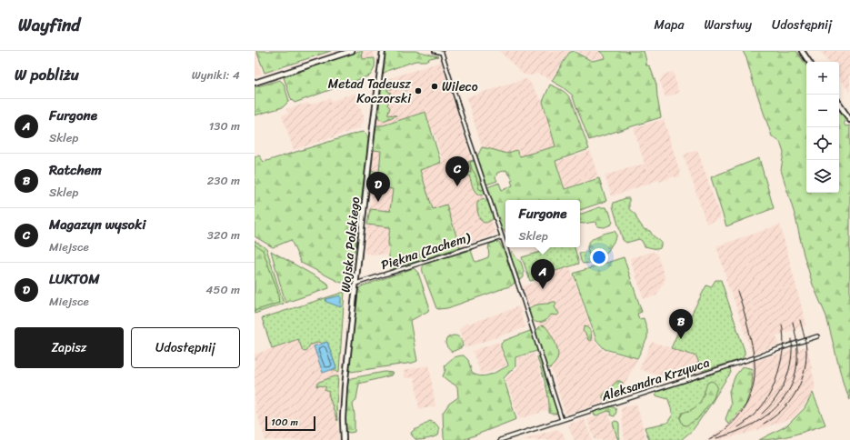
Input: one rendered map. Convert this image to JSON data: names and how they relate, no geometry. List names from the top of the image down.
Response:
{
  "streets": {
    "street": ["Wojska Polskiego", "Piękna (Zachem)", "Aleksandra Krzywca"]
  },
  "crossings": [
    ["Wojska Polskiego", "Piękna (Zachem)"]
  ],
  "places": ["Wileco", "Metad Tadeusz Koczorski"],
  "scale_bar": "100 m",
  "page": {
    "header": "Wayfind",
    "nav": ["Mapa", "Warstwy", "Udostępnij"],
    "heading": ["W pobliżu", "Wyniki: 4"],
    "map_buttons": ["+", "−"],
    "list": [
      {
        "mark": "A",
        "name": "Furgone",
        "note": "Sklep",
        "value": "130 m"
      },
      {
        "mark": "B",
        "name": "Ratchem",
        "note": "Sklep",
        "value": "230 m"
      },
      {
        "mark": "C",
        "name": "Magazyn wysoki",
        "note": "Miejsce",
        "value": "320 m"
      },
      {
        "mark": "D",
        "name": "LUKTOM",
        "note": "Miejsce",
        "value": "450 m"
      }
    ],
    "pins": [
      "C",
      "D",
      "A",
      "B"
    ],
    "popup": ["Furgone", "Sklep"],
    "buttons": ["Zapisz", "Udostępnij"],
    "scale": "100 m"
  }
}
